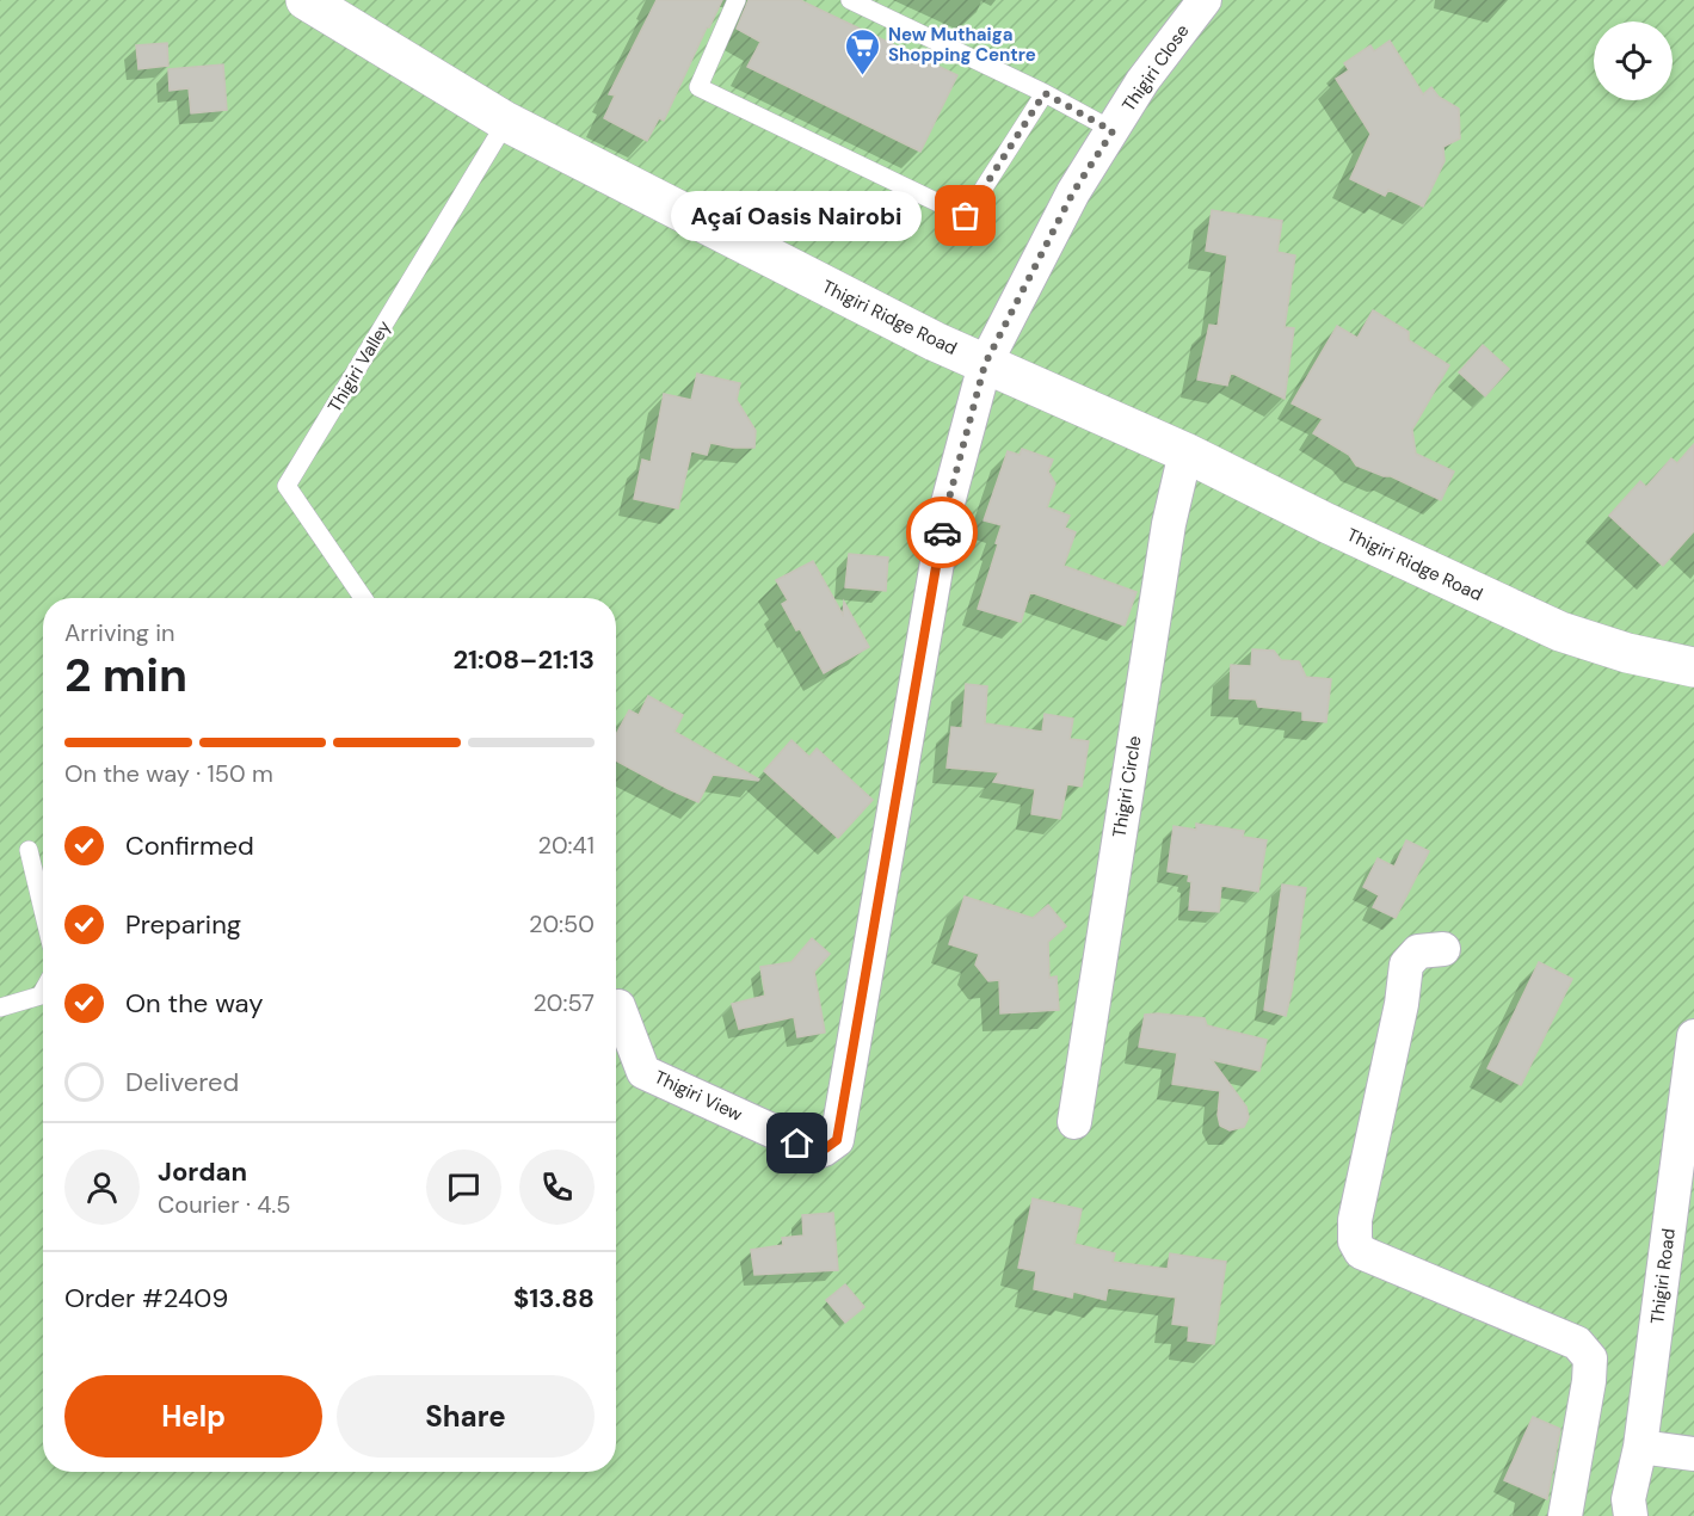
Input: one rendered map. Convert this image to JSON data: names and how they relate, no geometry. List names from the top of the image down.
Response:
{
  "streets": {
    "street": [
      "Thigiri Close",
      "Thigiri Ridge Road",
      "Thigiri Circle",
      "Thigiri View",
      "Thigiri Road"
    ],
    "lane": ["Thigiri Valley"]
  },
  "crossings": [
    ["Thigiri Close", "Thigiri Ridge Road"],
    ["Thigiri Close", "Thigiri View"],
    ["Thigiri Ridge Road", "Thigiri Valley"],
    ["Thigiri Ridge Road", "Thigiri Circle"],
    ["Thigiri Ridge Road", "Thigiri View"]
  ],
  "places": {
    "supermarket": ["New Muthaiga Shopping Centre"],
    "other": ["Açaí Oasis Nairobi"]
  },
  "page": {
    "bubble": "Açaí Oasis Nairobi",
    "heading": ["2 min", "Arriving in", "21:08–21:13"],
    "panel": [
      "Jordan",
      "Courier · 4.5",
      "Order #2409",
      "$13.88"
    ],
    "bar": "On the way · 150 m",
    "list": [
      ["Confirmed", "20:41"],
      ["Preparing", "20:50"],
      ["On the way", "20:57"],
      "Delivered"
    ],
    "buttons": ["Help", "Share"]
  }
}
